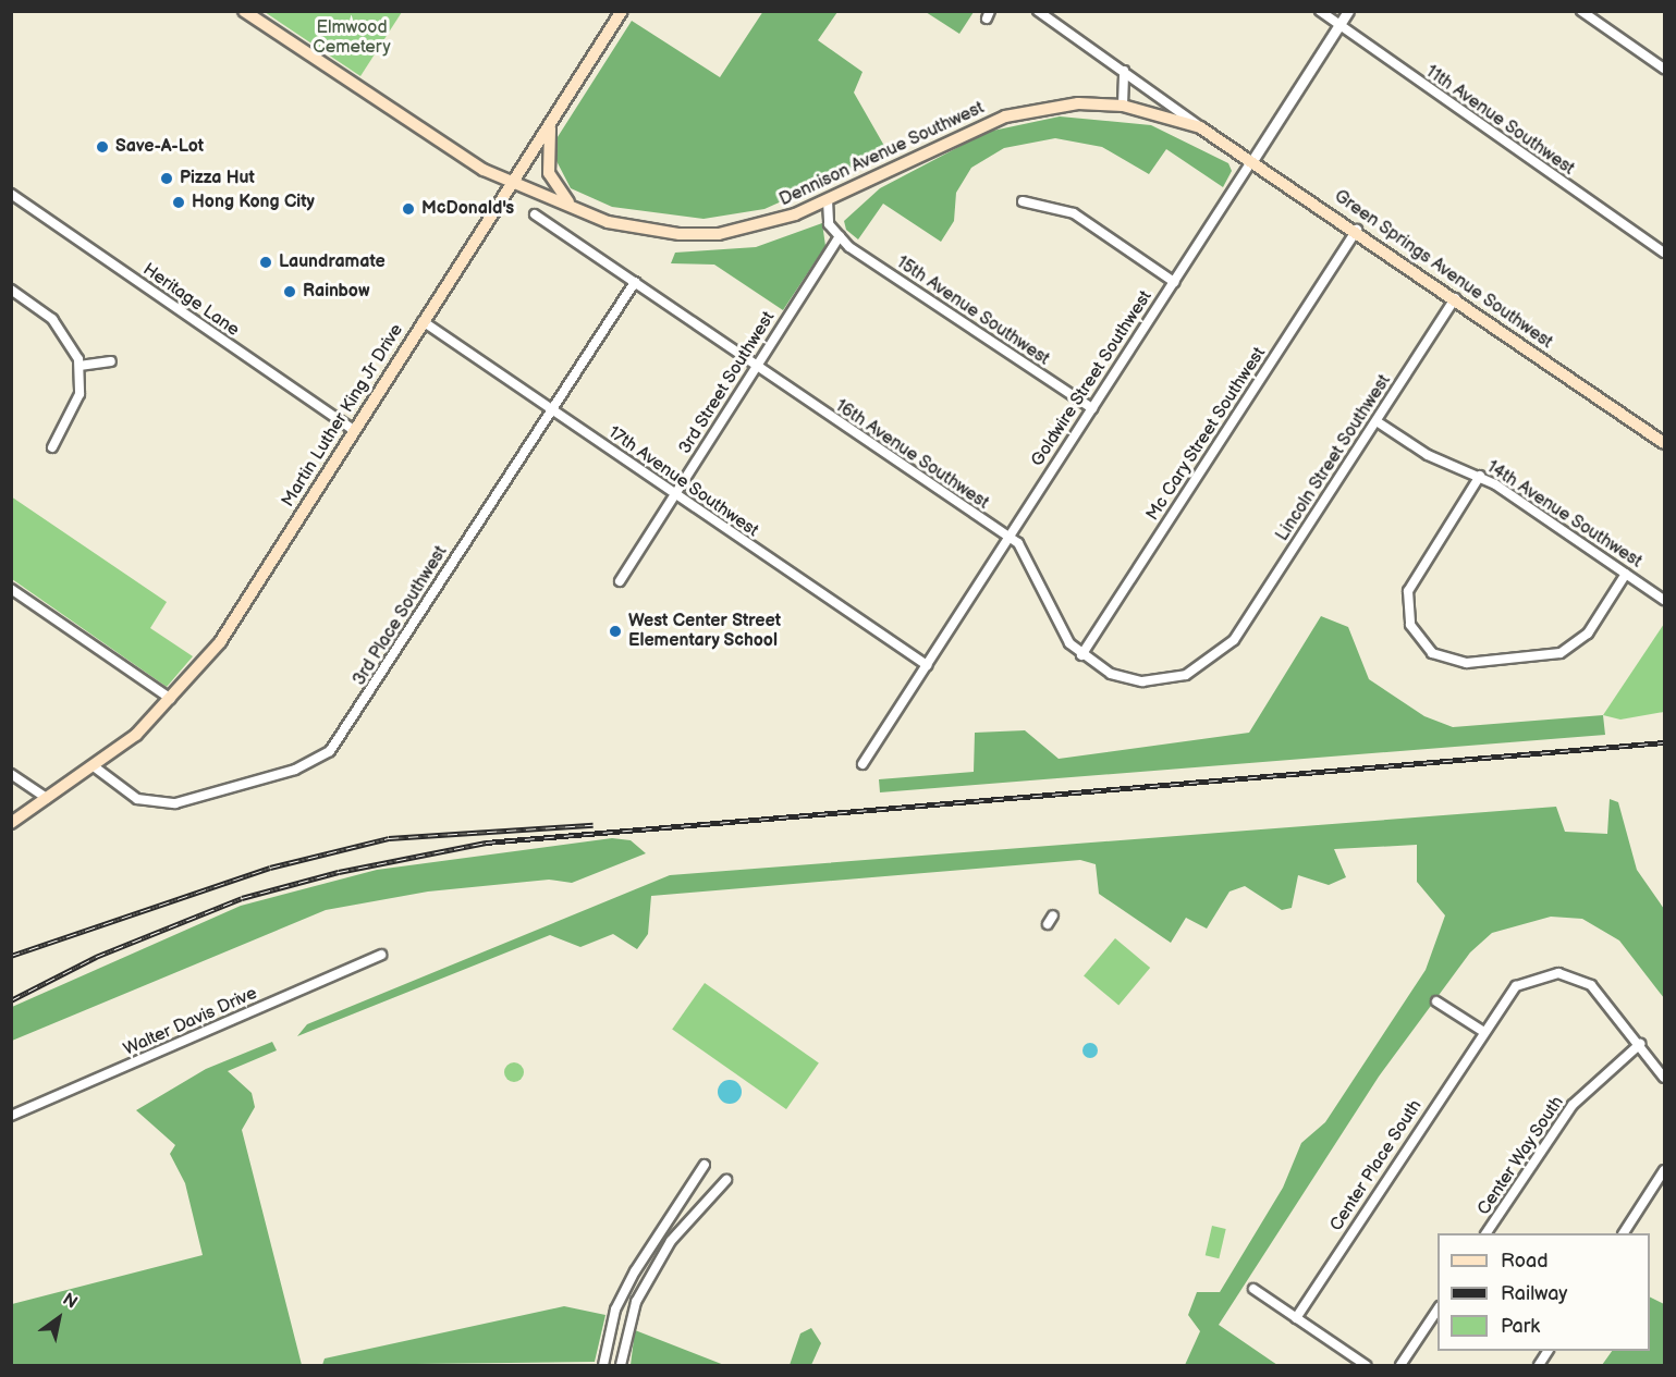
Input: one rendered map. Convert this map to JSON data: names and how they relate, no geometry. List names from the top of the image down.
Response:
{
  "streets": {
    "main road": ["Dennison Avenue Southwest", "Green Springs Avenue Southwest", "Martin Luther King Jr Drive"],
    "street": [
      "11th Avenue Southwest",
      "Heritage Lane",
      "15th Avenue Southwest",
      "Goldwire Street Southwest",
      "3rd Street Southwest",
      "Mc Cary Street Southwest",
      "16th Avenue Southwest",
      "Lincoln Street Southwest",
      "17th Avenue Southwest",
      "14th Avenue Southwest",
      "3rd Place Southwest",
      "Walter Davis Drive",
      "Center Way South",
      "Center Place South"
    ]
  },
  "crossings": [
    ["11th Avenue Southwest", "Goldwire Street Southwest"],
    ["Dennison Avenue Southwest", "Green Springs Avenue Southwest"],
    ["Dennison Avenue Southwest", "Martin Luther King Jr Drive"],
    ["Green Springs Avenue Southwest", "Goldwire Street Southwest"],
    ["Green Springs Avenue Southwest", "Mc Cary Street Southwest"],
    ["Green Springs Avenue Southwest", "Lincoln Street Southwest"],
    ["Heritage Lane", "Martin Luther King Jr Drive"],
    ["15th Avenue Southwest", "Goldwire Street Southwest"],
    ["15th Avenue Southwest", "3rd Street Southwest"],
    ["Goldwire Street Southwest", "16th Avenue Southwest"],
    ["Goldwire Street Southwest", "17th Avenue Southwest"],
    ["3rd Street Southwest", "16th Avenue Southwest"],
    ["3rd Street Southwest", "17th Avenue Southwest"],
    ["Martin Luther King Jr Drive", "17th Avenue Southwest"],
    ["Martin Luther King Jr Drive", "3rd Place Southwest"],
    ["Mc Cary Street Southwest", "16th Avenue Southwest"],
    ["16th Avenue Southwest", "Lincoln Street Southwest"],
    ["16th Avenue Southwest", "3rd Place Southwest"],
    ["Lincoln Street Southwest", "14th Avenue Southwest"],
    ["17th Avenue Southwest", "3rd Place Southwest"],
    ["Center Way South", "Center Place South"]
  ],
  "parks": ["Elmwood Cemetery"],
  "places": [
    "Save-A-Lot",
    "Pizza Hut",
    "Hong Kong City",
    "McDonald's",
    "Laundramate",
    "Rainbow",
    "West Center Street Elementary School"
  ],
  "legend": ["Road", "Railway", "Park"],
  "north": "top right"
}
